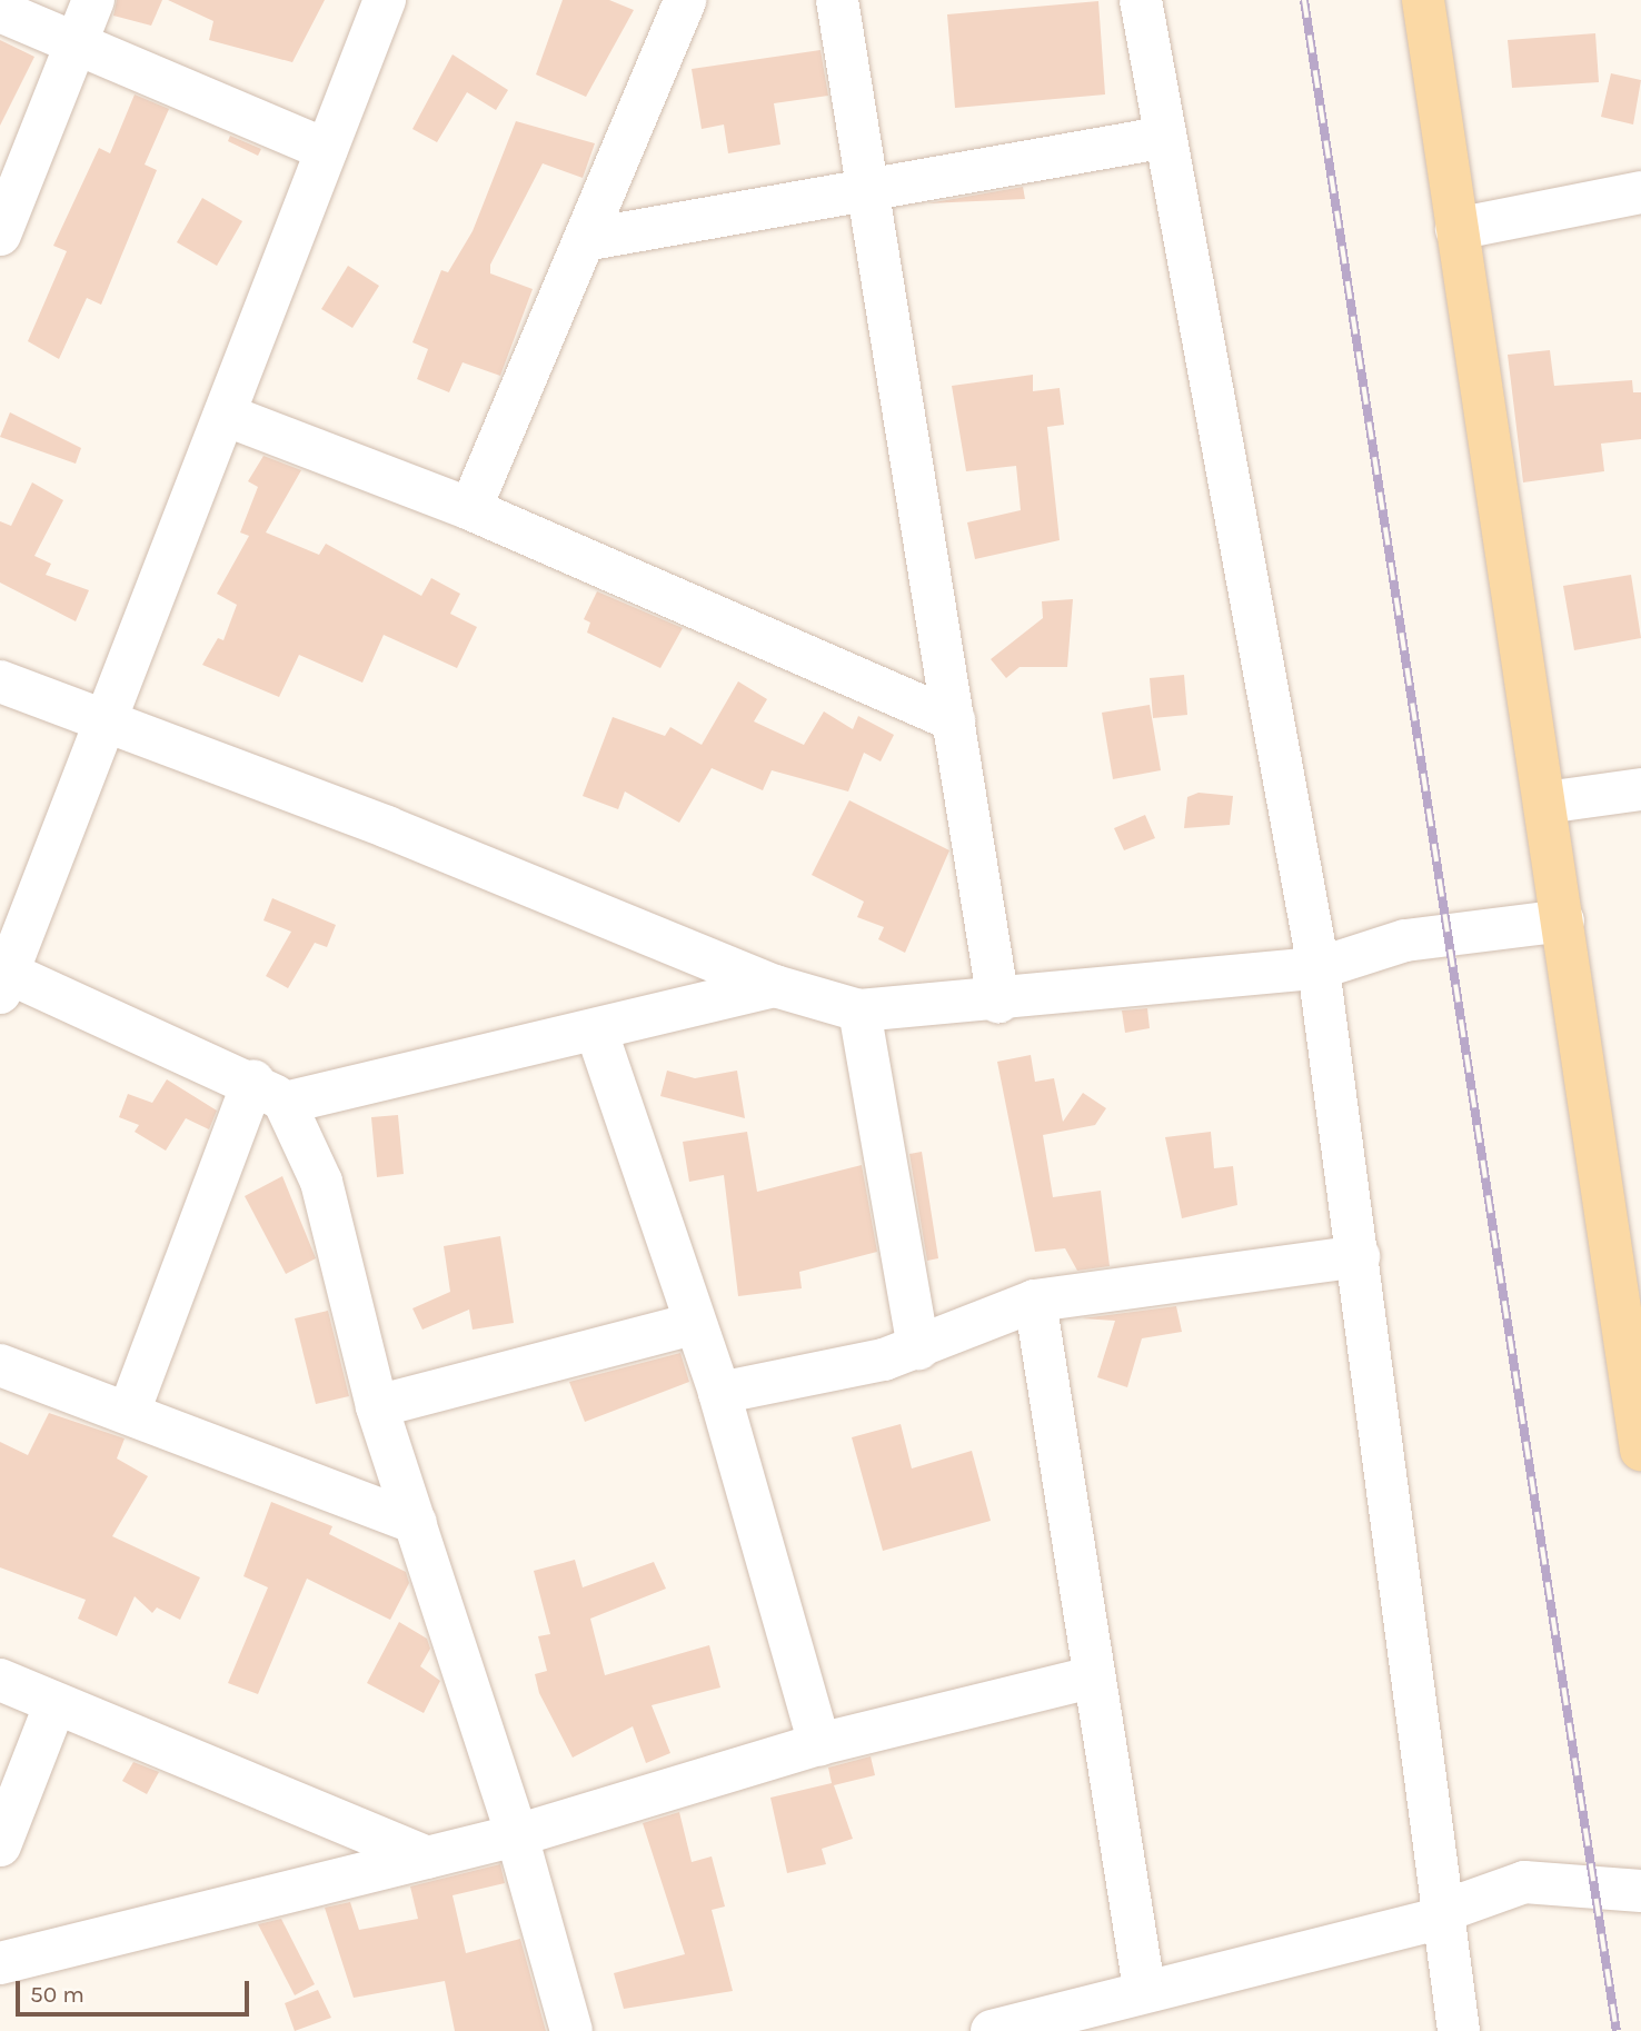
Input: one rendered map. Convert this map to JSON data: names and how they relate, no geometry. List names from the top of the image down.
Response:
{
  "scale_bar": "50 m"
}
